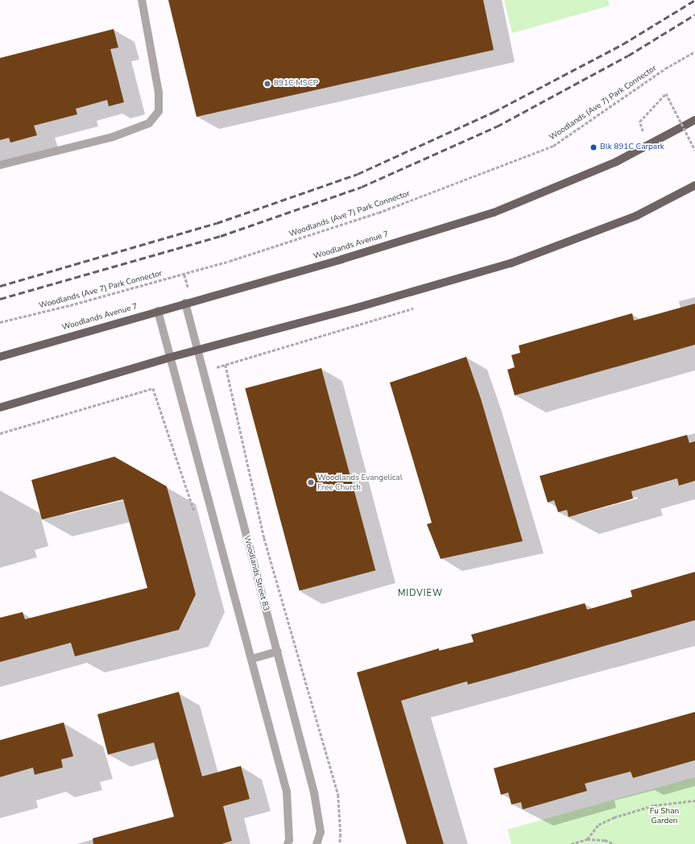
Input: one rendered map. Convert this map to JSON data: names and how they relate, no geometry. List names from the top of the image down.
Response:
{
  "streets": {
    "main road": ["Woodlands Avenue 7"],
    "street": ["Woodlands Street 83"],
    "path": ["Woodlands (Ave 7) Park Connector"]
  },
  "crossings": [
    ["Woodlands Avenue 7", "Woodlands Street 83"]
  ],
  "districts": ["MIDVIEW"],
  "parks": ["Fu Shan Garden"],
  "places": ["891C MSCP", "Blk 891C Carpark", "Woodlands Evangelical Free Church"]
}
